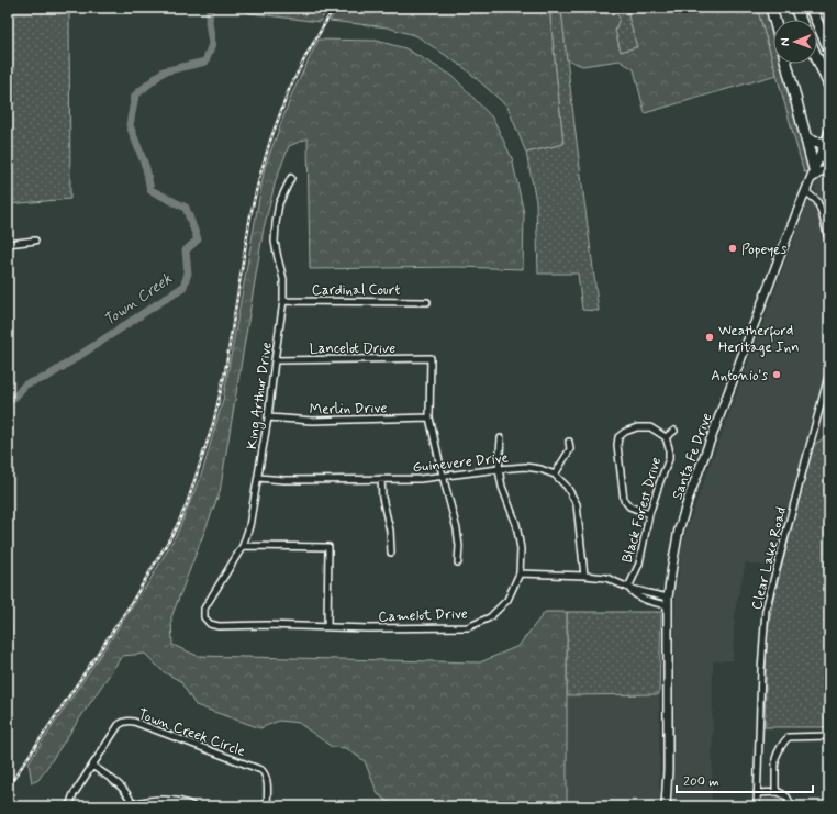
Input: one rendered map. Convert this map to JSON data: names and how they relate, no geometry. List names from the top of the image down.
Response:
{
  "streets": {
    "main road": ["Santa Fe Drive"],
    "street": [
      "Cardinal Court",
      "Lancelot Drive",
      "King Arthur Drive",
      "Merlin Drive",
      "Guinevere Drive",
      "Black Forest Drive",
      "Clear Lake Road",
      "Camelot Drive",
      "Town Creek Circle"
    ]
  },
  "crossings": [
    ["Cardinal Court", "King Arthur Drive"],
    ["Lancelot Drive", "King Arthur Drive"],
    ["Lancelot Drive", "Merlin Drive"],
    ["King Arthur Drive", "Merlin Drive"],
    ["King Arthur Drive", "Guinevere Drive"],
    ["King Arthur Drive", "Camelot Drive"],
    ["Guinevere Drive", "Camelot Drive"]
  ],
  "water": ["Town Creek"],
  "places": ["Popeyes", "Weatherford Heritage Inn", "Antonio's"],
  "scale_bar": "200 m",
  "north": "left"
}
